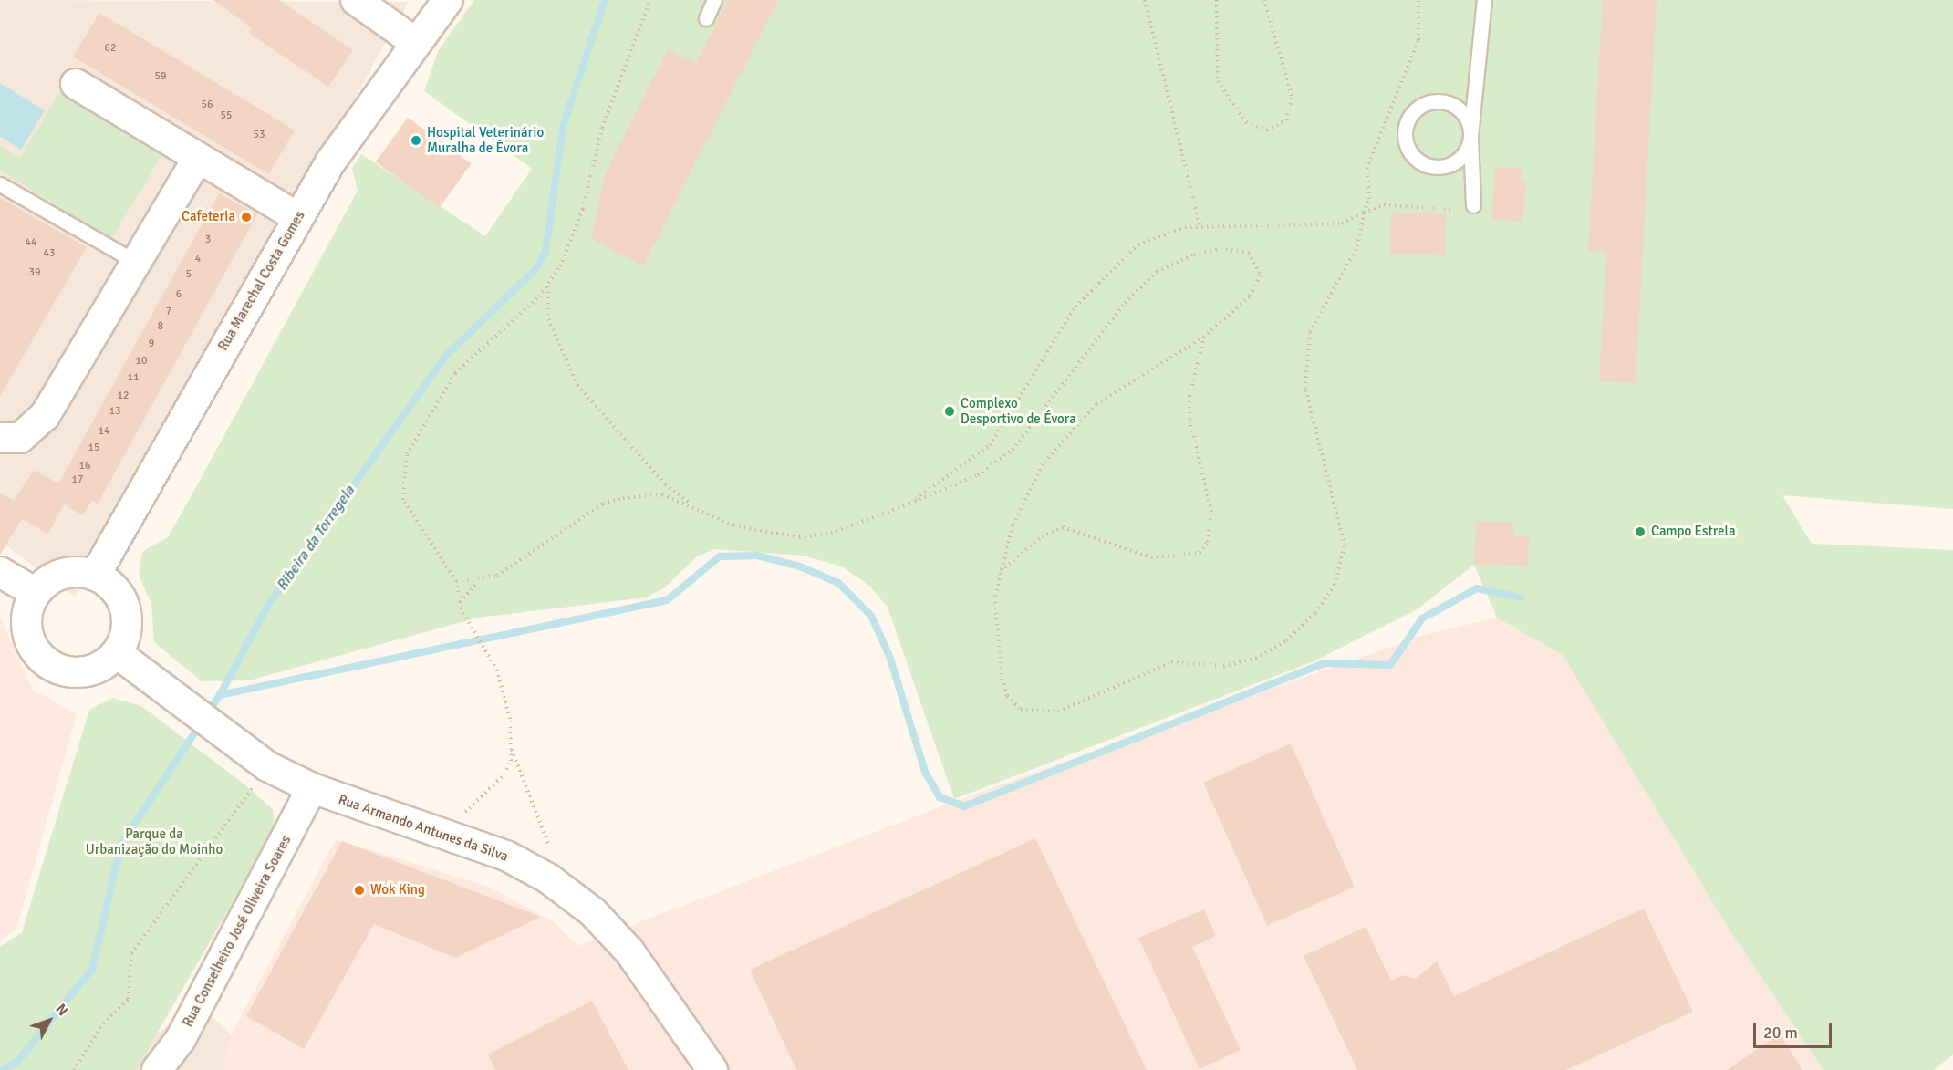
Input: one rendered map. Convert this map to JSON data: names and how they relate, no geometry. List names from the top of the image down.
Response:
{
  "streets": {
    "street": ["Rua Marechal Costa Gomes", "Rua Armando Antunes da Silva", "Rua Conselheiro José Oliveira Soares"]
  },
  "crossings": [
    ["Rua Marechal Costa Gomes", "Rua Armando Antunes da Silva"],
    ["Rua Armando Antunes da Silva", "Rua Conselheiro José Oliveira Soares"]
  ],
  "water": ["Ribeira da Torregela"],
  "parks": ["Parque da Urbanização do Moinho"],
  "places": [
    "Hospital Veterinário Muralha de Évora",
    "Cafeteria",
    "Complexo Desportivo de Évora",
    "Campo Estrela",
    "Wok King"
  ],
  "house_numbers": [
    "62",
    "59",
    "56",
    "55",
    "53",
    "3",
    "44",
    "43",
    "4",
    "39",
    "5",
    "6",
    "7",
    "8",
    "9",
    "10",
    "11",
    "12",
    "13",
    "14",
    "15",
    "16",
    "17"
  ],
  "scale_bar": "20 m",
  "north": "top right"
}
